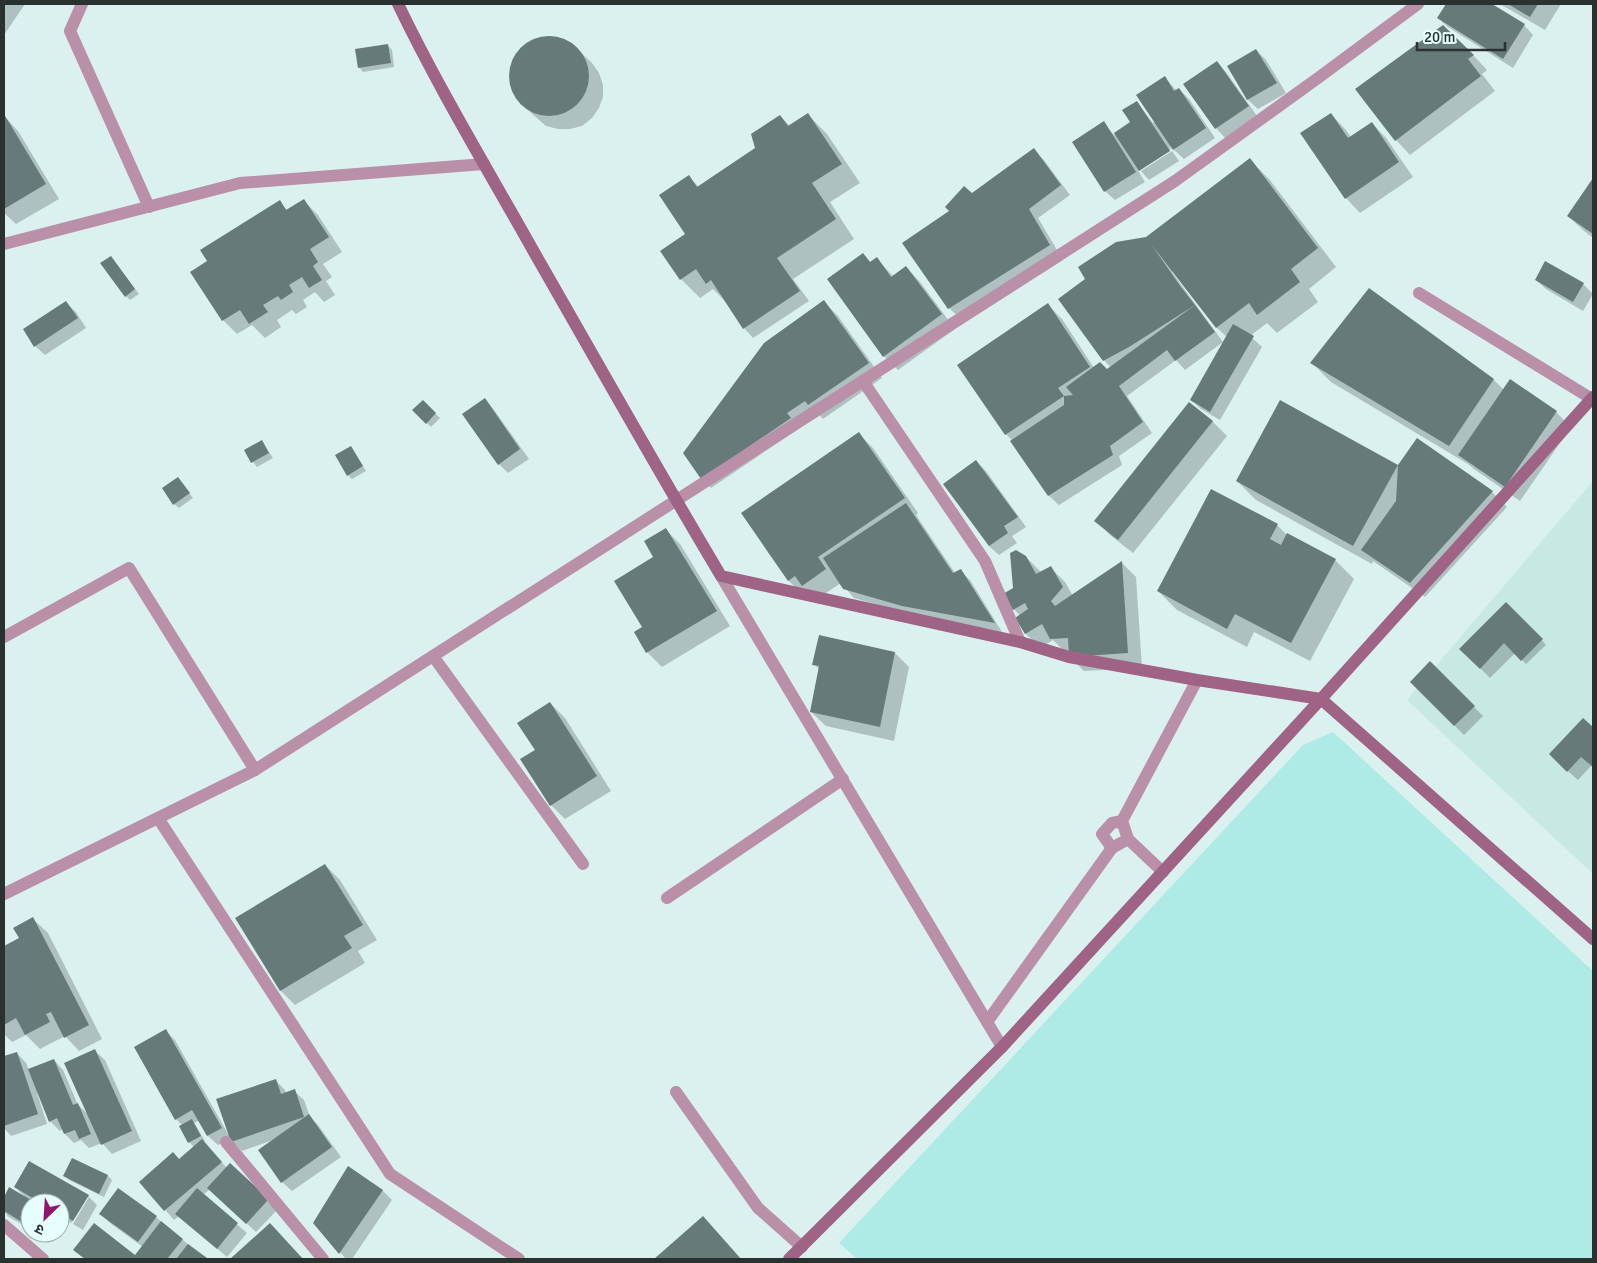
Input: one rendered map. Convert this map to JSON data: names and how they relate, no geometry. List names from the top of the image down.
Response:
{
  "scale_bar": "20 m",
  "north": "bottom left"
}
